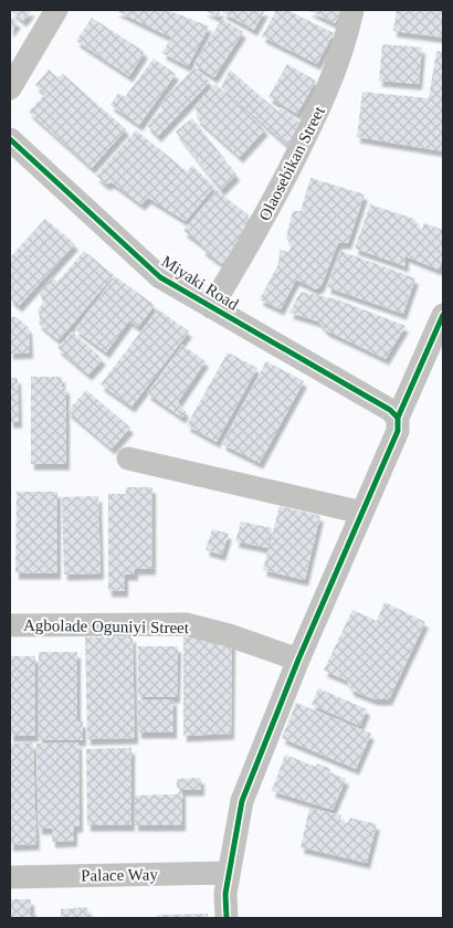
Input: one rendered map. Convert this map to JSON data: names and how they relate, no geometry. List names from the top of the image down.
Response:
{
  "streets": {
    "street": [
      "Olaosebikan Street",
      "Miyaki Road",
      "Agbolade Oguniyi Street",
      "Palace Way"
    ]
  },
  "crossings": [
    ["Olaosebikan Street", "Miyaki Road"]
  ]
}
